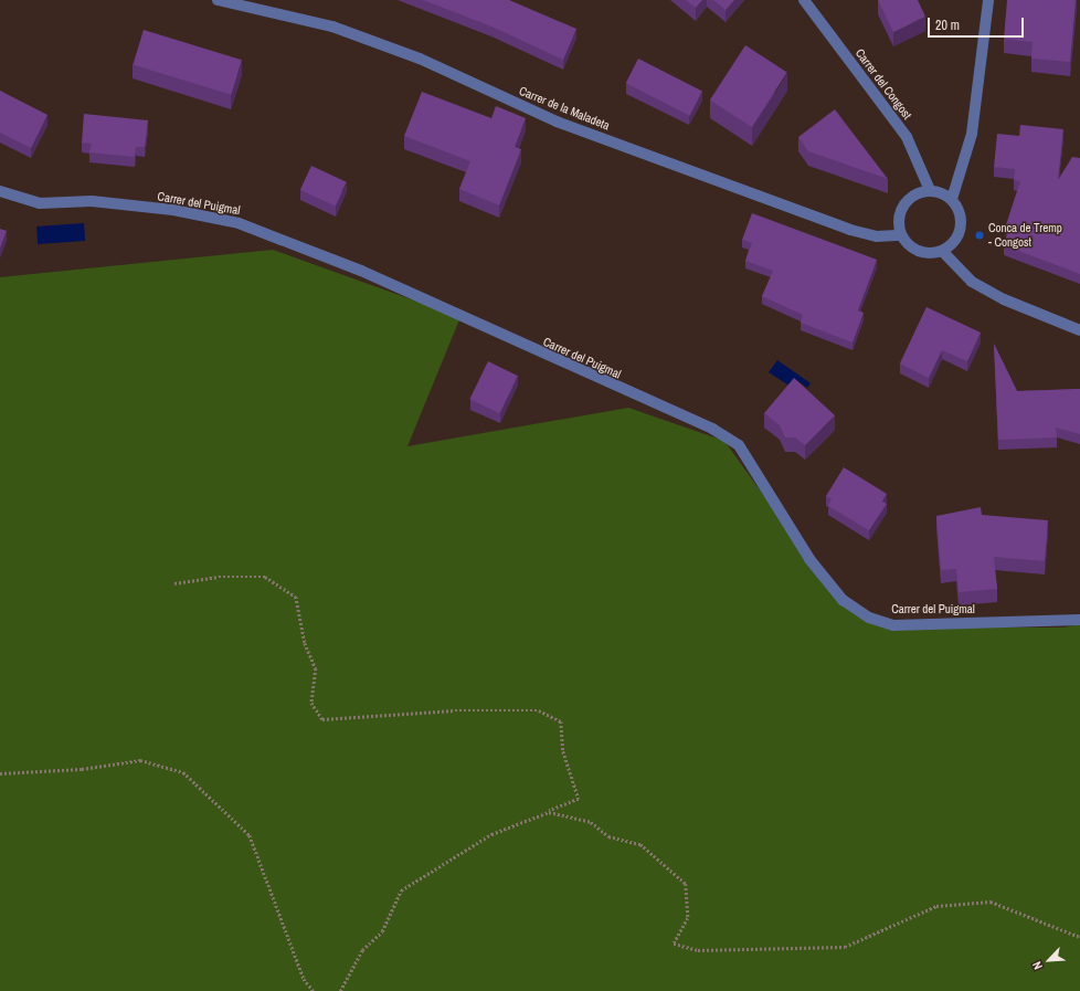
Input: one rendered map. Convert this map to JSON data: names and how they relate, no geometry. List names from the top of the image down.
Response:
{
  "streets": {
    "street": ["Carrer del Congost", "Carrer de la Maladeta", "Carrer del Puigmal"]
  },
  "crossings": [
    ["Carrer del Congost", "Carrer de la Maladeta"]
  ],
  "places": ["Conca de Tremp - Congost"],
  "scale_bar": "20 m",
  "north": "bottom left"
}
